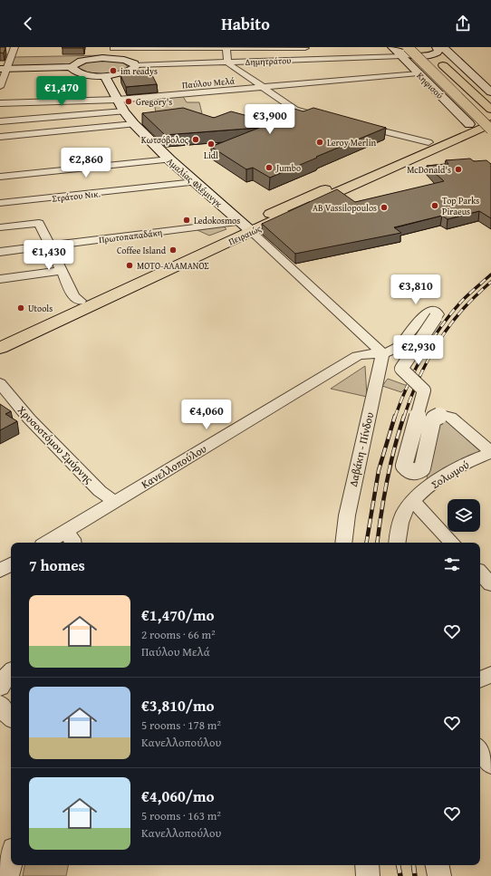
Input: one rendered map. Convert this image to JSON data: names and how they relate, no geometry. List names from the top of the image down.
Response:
{
  "streets": {
    "main road": ["Κηφισού", "Αμαλίας Φλέμινγκ", "Πειραιώς"],
    "street": [
      "Δημητράτου",
      "Παύλου Μελά",
      "Στράτου Νικ.",
      "Πρωτοπαπαδάκη",
      "Χρυσοστόμου Σμύρνης",
      "Δαβάκη - Πίνδου",
      "Κανελλοπούλου",
      "Σολωμού"
    ]
  },
  "crossings": [
    ["Δημητράτου", "Κηφισού"],
    ["Παύλου Μελά", "Κηφισού"],
    ["Παύλου Μελά", "Αμαλίας Φλέμινγκ"],
    ["Κηφισού", "Πειραιώς"],
    ["Αμαλίας Φλέμινγκ", "Στράτου Νικ."],
    ["Αμαλίας Φλέμινγκ", "Πειραιώς"],
    ["Αμαλίας Φλέμινγκ", "Πρωτοπαπαδάκη"],
    ["Πειραιώς", "Πρωτοπαπαδάκη"],
    ["Χρυσοστόμου Σμύρνης", "Κανελλοπούλου"],
    ["Δαβάκη - Πίνδου", "Κανελλοπούλου"]
  ],
  "places": [
    "im readys",
    "Gregory's",
    "Κωτσόβολος",
    "Leroy Merlin",
    "Lidl",
    "Jumbo",
    "McDonald's",
    "Top Parks Piraeus",
    "AB Vassilopoulos",
    "Ledokosmos",
    "Coffee Island",
    "MOTO-ΑΛΑΜΑΝΟΣ",
    "Utools"
  ],
  "page": {
    "header": "Habito",
    "price": [
      "€1,470",
      "€3,900",
      "€2,860",
      "€1,430",
      "€3,810",
      "€2,930",
      "€4,060"
    ],
    "heading": "7 homes",
    "list": [
      {
        "name": "€1,470/mo",
        "note": "2 rooms · 66 m² · Παύλου Μελά"
      },
      {
        "name": "€3,810/mo",
        "note": "5 rooms · 178 m² · Κανελλοπούλου"
      },
      {
        "name": "€4,060/mo",
        "note": "5 rooms · 163 m² · Κανελλοπούλου"
      }
    ]
  }
}
